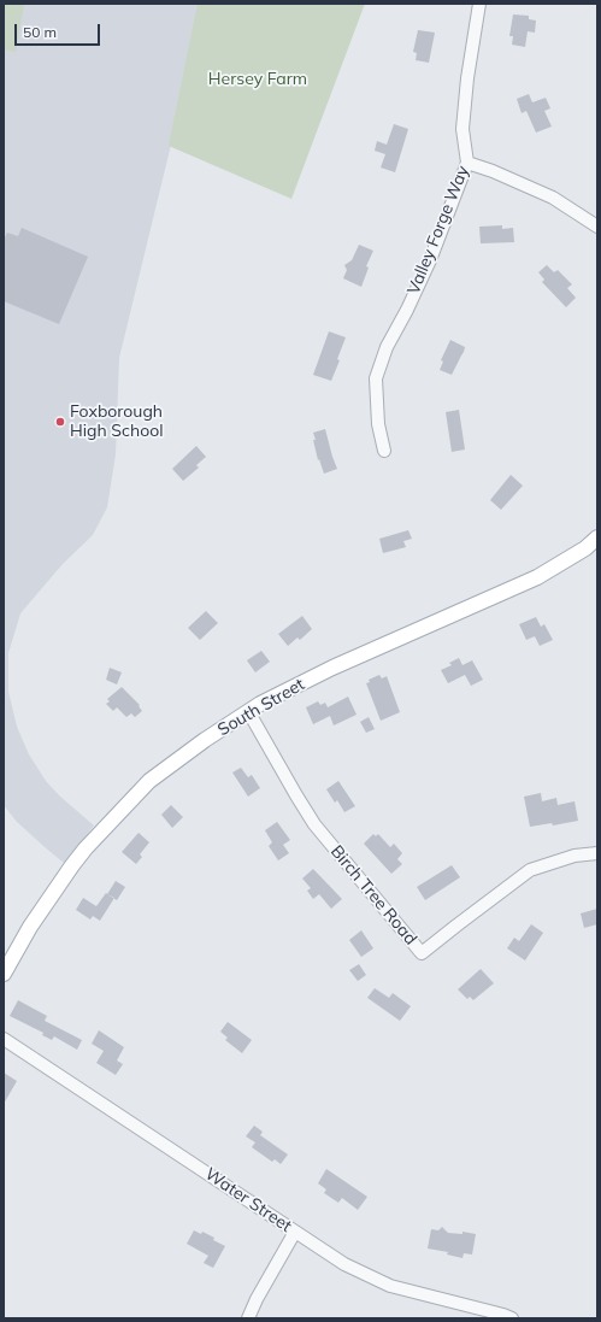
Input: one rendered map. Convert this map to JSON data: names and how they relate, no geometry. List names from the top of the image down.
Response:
{
  "streets": {
    "main road": ["South Street"],
    "street": ["Valley Forge Way", "Birch Tree Road", "Water Street"]
  },
  "crossings": [
    ["South Street", "Birch Tree Road"]
  ],
  "parks": ["Hersey Farm"],
  "places": ["Foxborough High School"],
  "scale_bar": "50 m"
}
